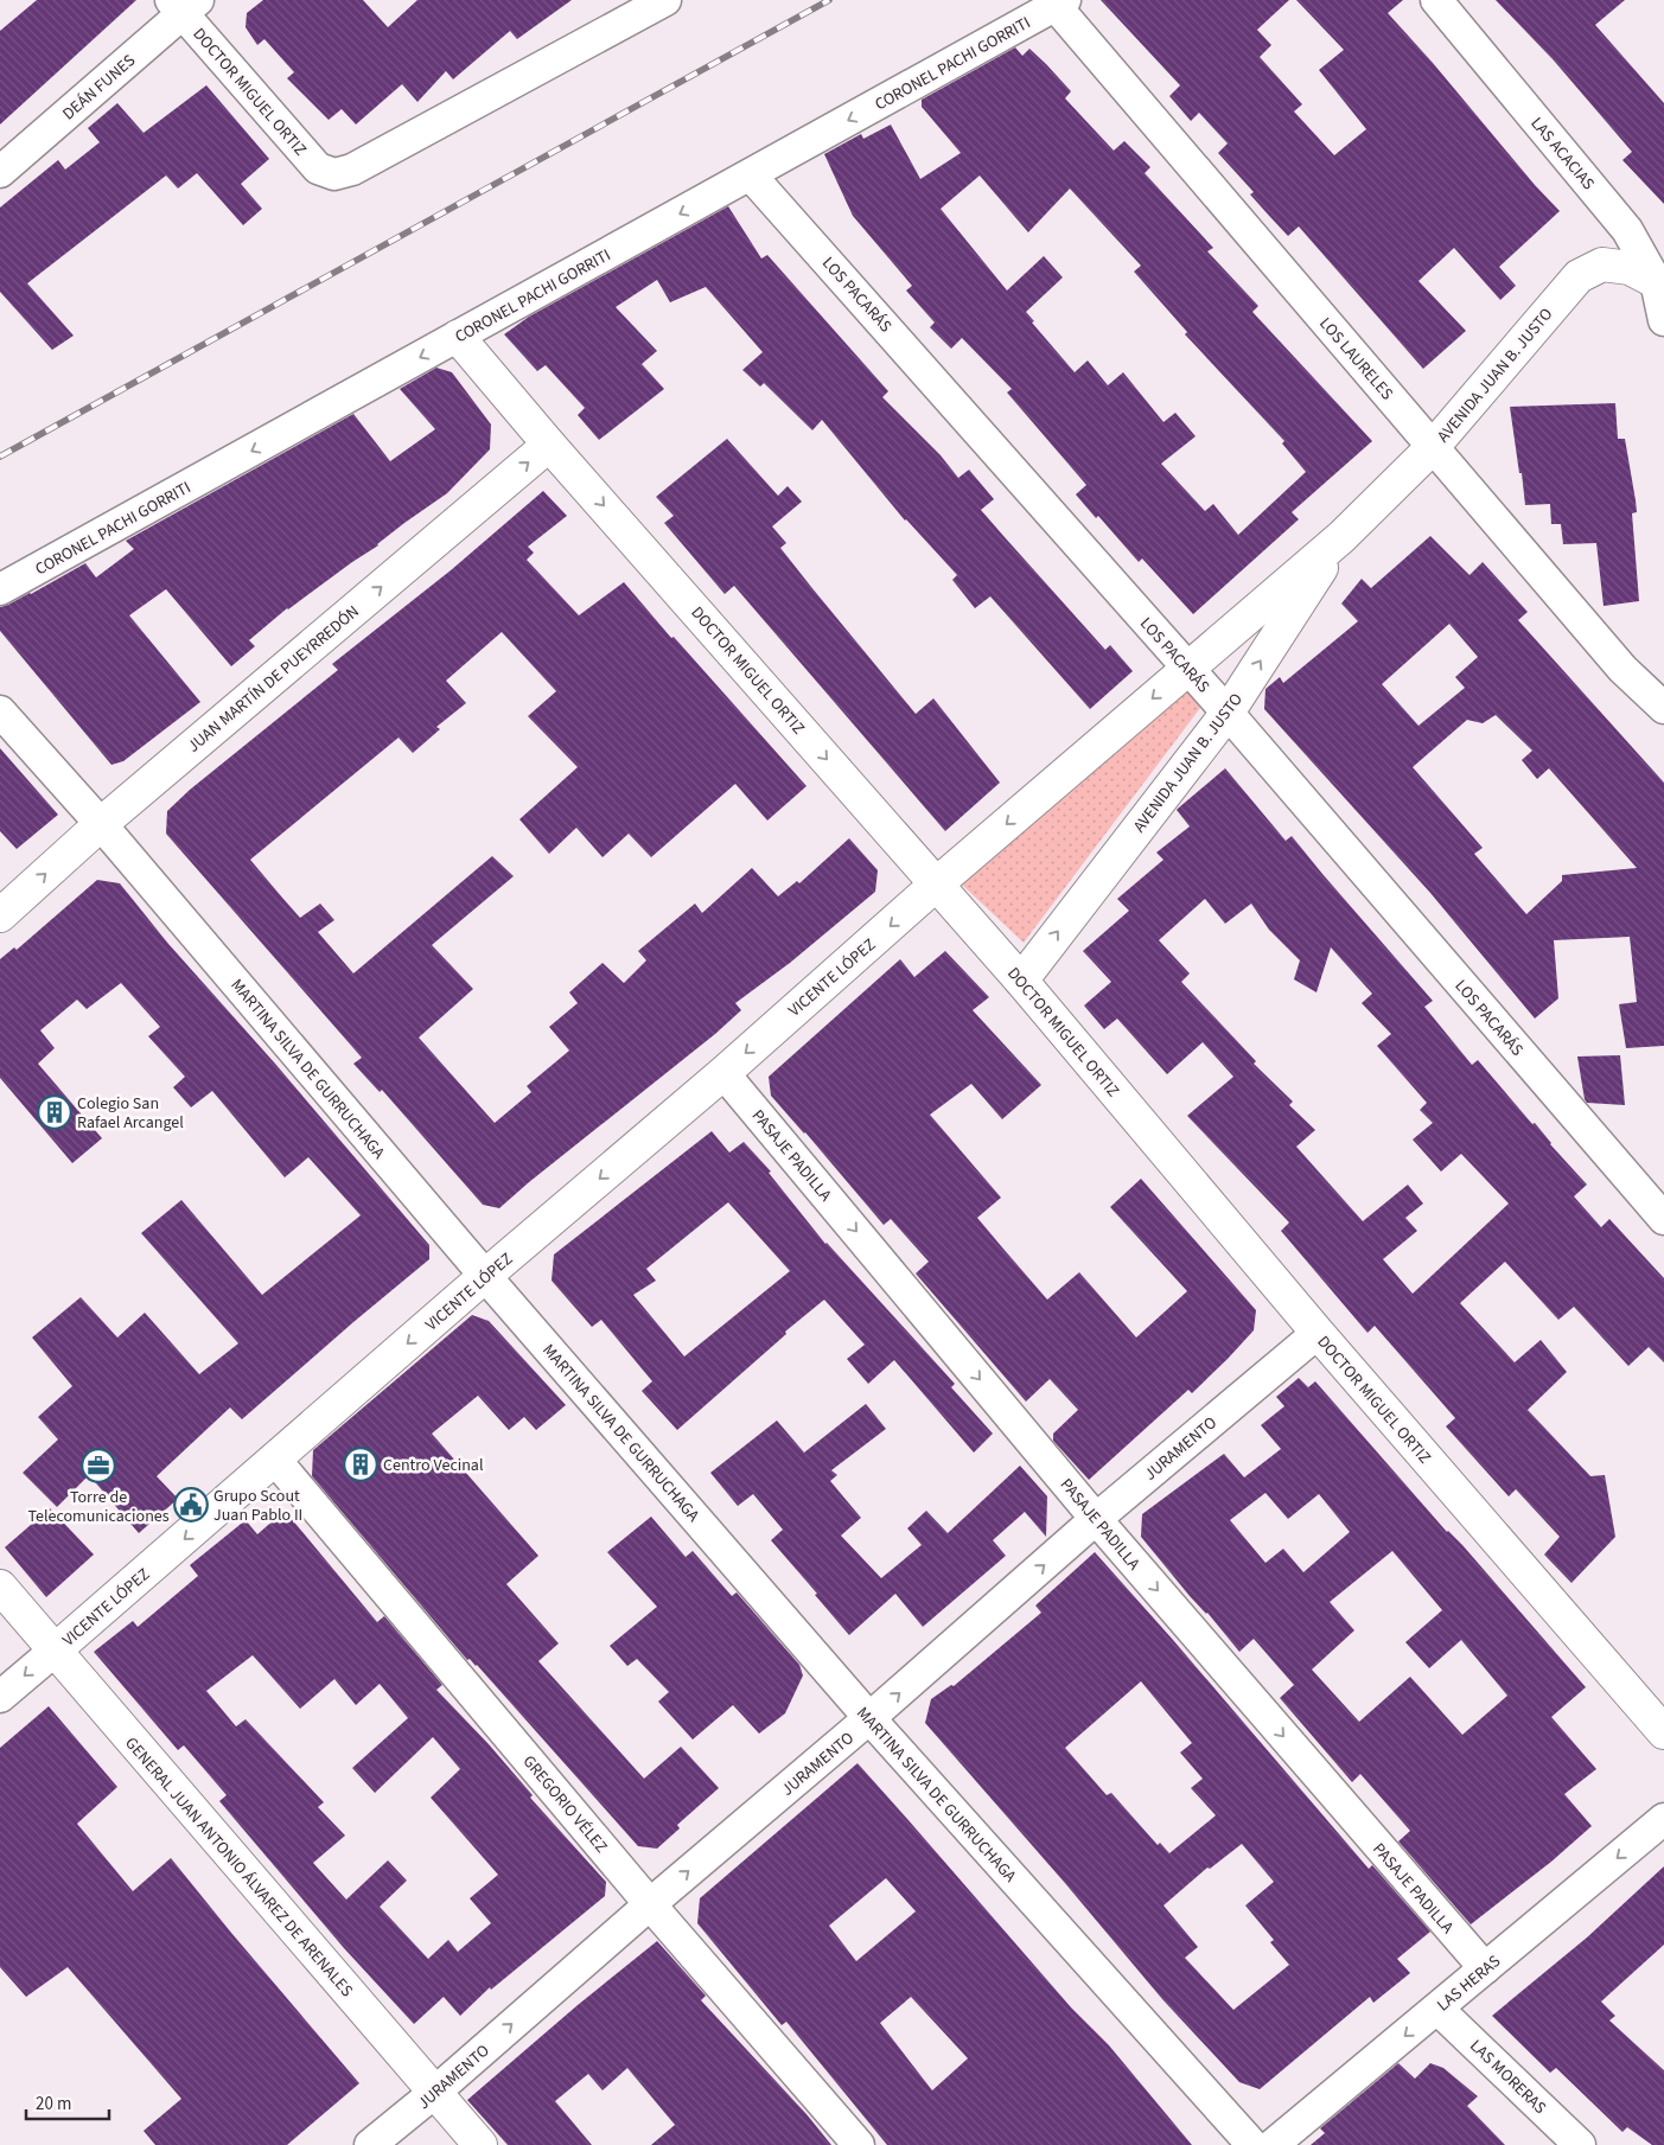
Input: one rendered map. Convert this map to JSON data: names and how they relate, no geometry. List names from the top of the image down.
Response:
{
  "streets": {
    "street": [
      "CORONEL PACHI GORRITI",
      "DEÁN FUNES",
      "DOCTOR MIGUEL ORTIZ",
      "LAS ACACIAS",
      "LOS PACARÁS",
      "LOS LAURELES",
      "AVENIDA JUAN B. JUSTO",
      "JUAN MARTÍN DE PUEYRREDÓN",
      "VICENTE LÓPEZ",
      "MARTINA SILVA DE GURRUCHAGA",
      "PASAJE PADILLA",
      "JURAMENTO",
      "GREGORIO VÉLEZ",
      "GENERAL JUAN ANTONIO ÁLVAREZ DE ARENALES",
      "LAS HERAS",
      "LAS MORERAS"
    ]
  },
  "crossings": [
    ["CORONEL PACHI GORRITI", "DOCTOR MIGUEL ORTIZ"],
    ["CORONEL PACHI GORRITI", "LOS PACARÁS"],
    ["CORONEL PACHI GORRITI", "LOS LAURELES"],
    ["DEÁN FUNES", "DOCTOR MIGUEL ORTIZ"],
    ["DOCTOR MIGUEL ORTIZ", "AVENIDA JUAN B. JUSTO"],
    ["DOCTOR MIGUEL ORTIZ", "JUAN MARTÍN DE PUEYRREDÓN"],
    ["DOCTOR MIGUEL ORTIZ", "VICENTE LÓPEZ"],
    ["DOCTOR MIGUEL ORTIZ", "JURAMENTO"],
    ["LAS ACACIAS", "AVENIDA JUAN B. JUSTO"],
    ["LOS PACARÁS", "AVENIDA JUAN B. JUSTO"],
    ["LOS LAURELES", "AVENIDA JUAN B. JUSTO"],
    ["AVENIDA JUAN B. JUSTO", "VICENTE LÓPEZ"],
    ["JUAN MARTÍN DE PUEYRREDÓN", "MARTINA SILVA DE GURRUCHAGA"],
    ["VICENTE LÓPEZ", "MARTINA SILVA DE GURRUCHAGA"],
    ["VICENTE LÓPEZ", "PASAJE PADILLA"],
    ["VICENTE LÓPEZ", "GREGORIO VÉLEZ"],
    ["VICENTE LÓPEZ", "GENERAL JUAN ANTONIO ÁLVAREZ DE ARENALES"],
    ["MARTINA SILVA DE GURRUCHAGA", "JURAMENTO"],
    ["PASAJE PADILLA", "JURAMENTO"],
    ["PASAJE PADILLA", "LAS HERAS"],
    ["JURAMENTO", "GREGORIO VÉLEZ"],
    ["JURAMENTO", "GENERAL JUAN ANTONIO ÁLVAREZ DE ARENALES"],
    ["LAS HERAS", "LAS MORERAS"]
  ],
  "one_way": [
    "CORONEL PACHI GORRITI",
    "JUAN MARTÍN DE PUEYRREDÓN",
    "VICENTE LÓPEZ",
    "PASAJE PADILLA",
    "JURAMENTO",
    "LAS HERAS"
  ],
  "places": {
    "building": ["Colegio San Rafael Arcangel", "Centro Vecinal"],
    "office": ["Torre de Telecomunicaciones"],
    "public building": ["Grupo Scout Juan Pablo II"]
  },
  "scale_bar": "20 m"
}
